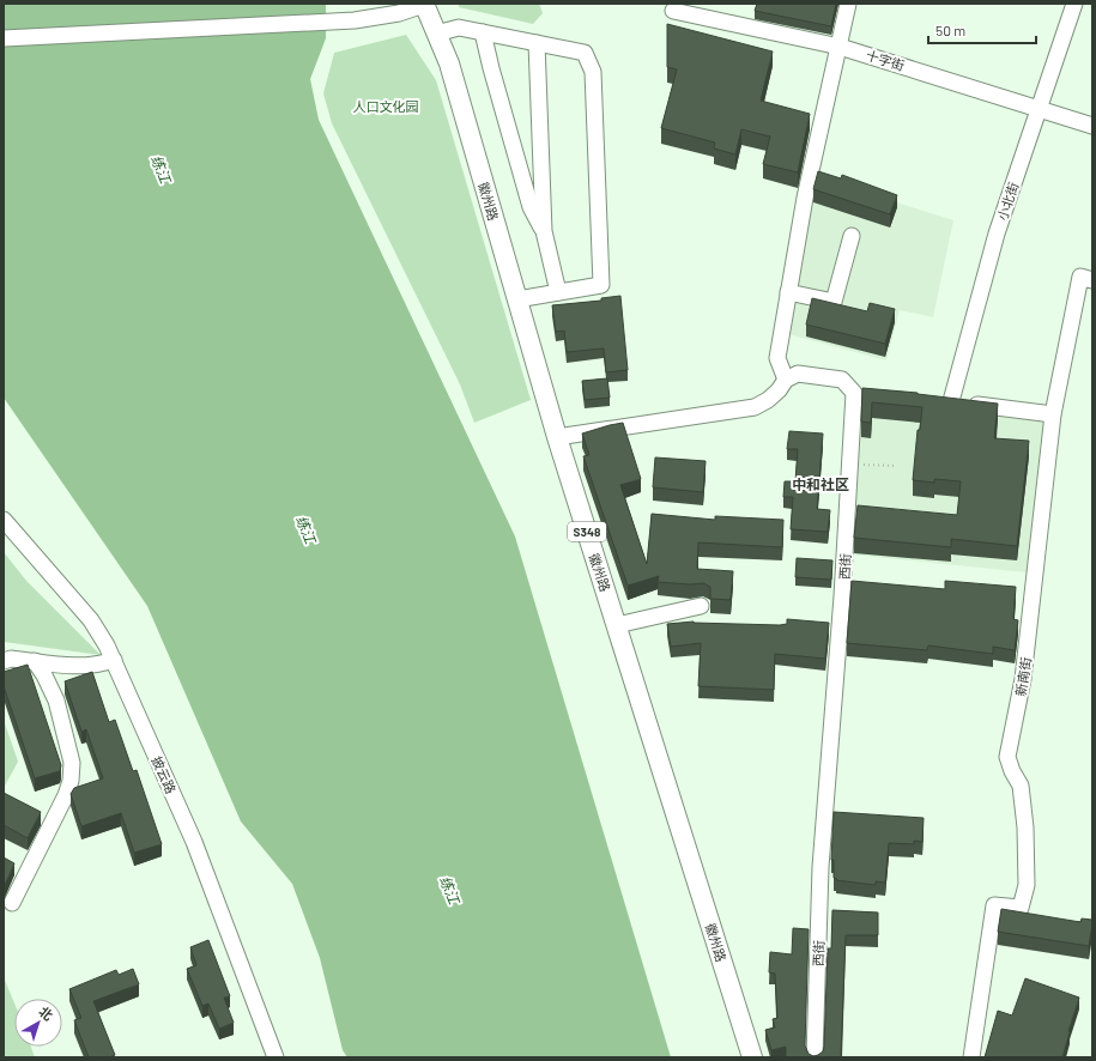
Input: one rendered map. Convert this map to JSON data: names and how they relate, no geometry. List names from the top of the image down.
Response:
{
  "streets": {
    "main road": ["徽州路", "S348"],
    "street": [
      "十字街",
      "小北街",
      "西街",
      "新南街",
      "披云路"
    ]
  },
  "crossings": [
    ["十字街", "小北街"]
  ],
  "districts": ["中和社区"],
  "water": ["练江"],
  "parks": ["人口文化园"],
  "scale_bar": "50 m",
  "north": "top right"
}
